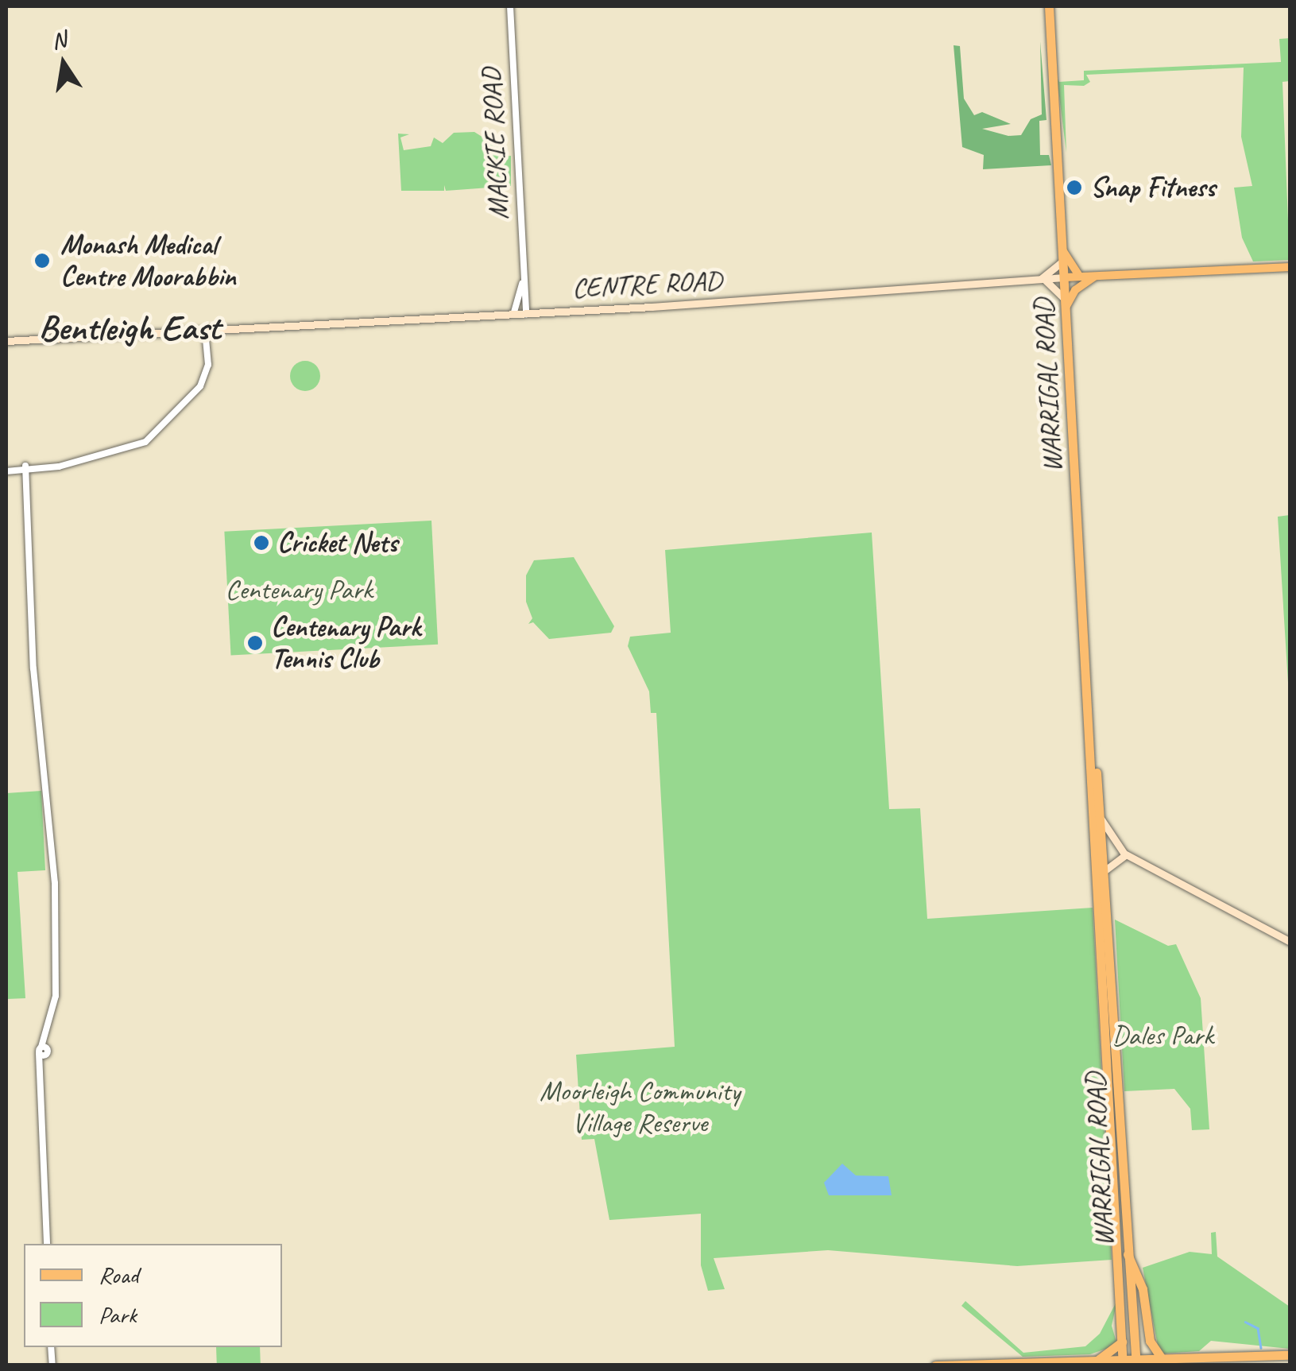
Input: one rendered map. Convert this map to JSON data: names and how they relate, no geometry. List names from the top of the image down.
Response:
{
  "streets": {
    "highway": ["WARRIGAL ROAD"],
    "main road": ["CENTRE ROAD"],
    "street": ["MACKIE ROAD"]
  },
  "crossings": [
    ["MACKIE ROAD", "CENTRE ROAD"],
    ["CENTRE ROAD", "WARRIGAL ROAD"]
  ],
  "districts": ["Bentleigh East"],
  "parks": ["Centenary Park", "Dales Park", "Moorleigh Community Village Reserve"],
  "places": [
    "Snap Fitness",
    "Monash Medical Centre Moorabbin",
    "Cricket Nets",
    "Centenary Park Tennis Club"
  ],
  "legend": ["Road", "Park"],
  "north": "top"
}
